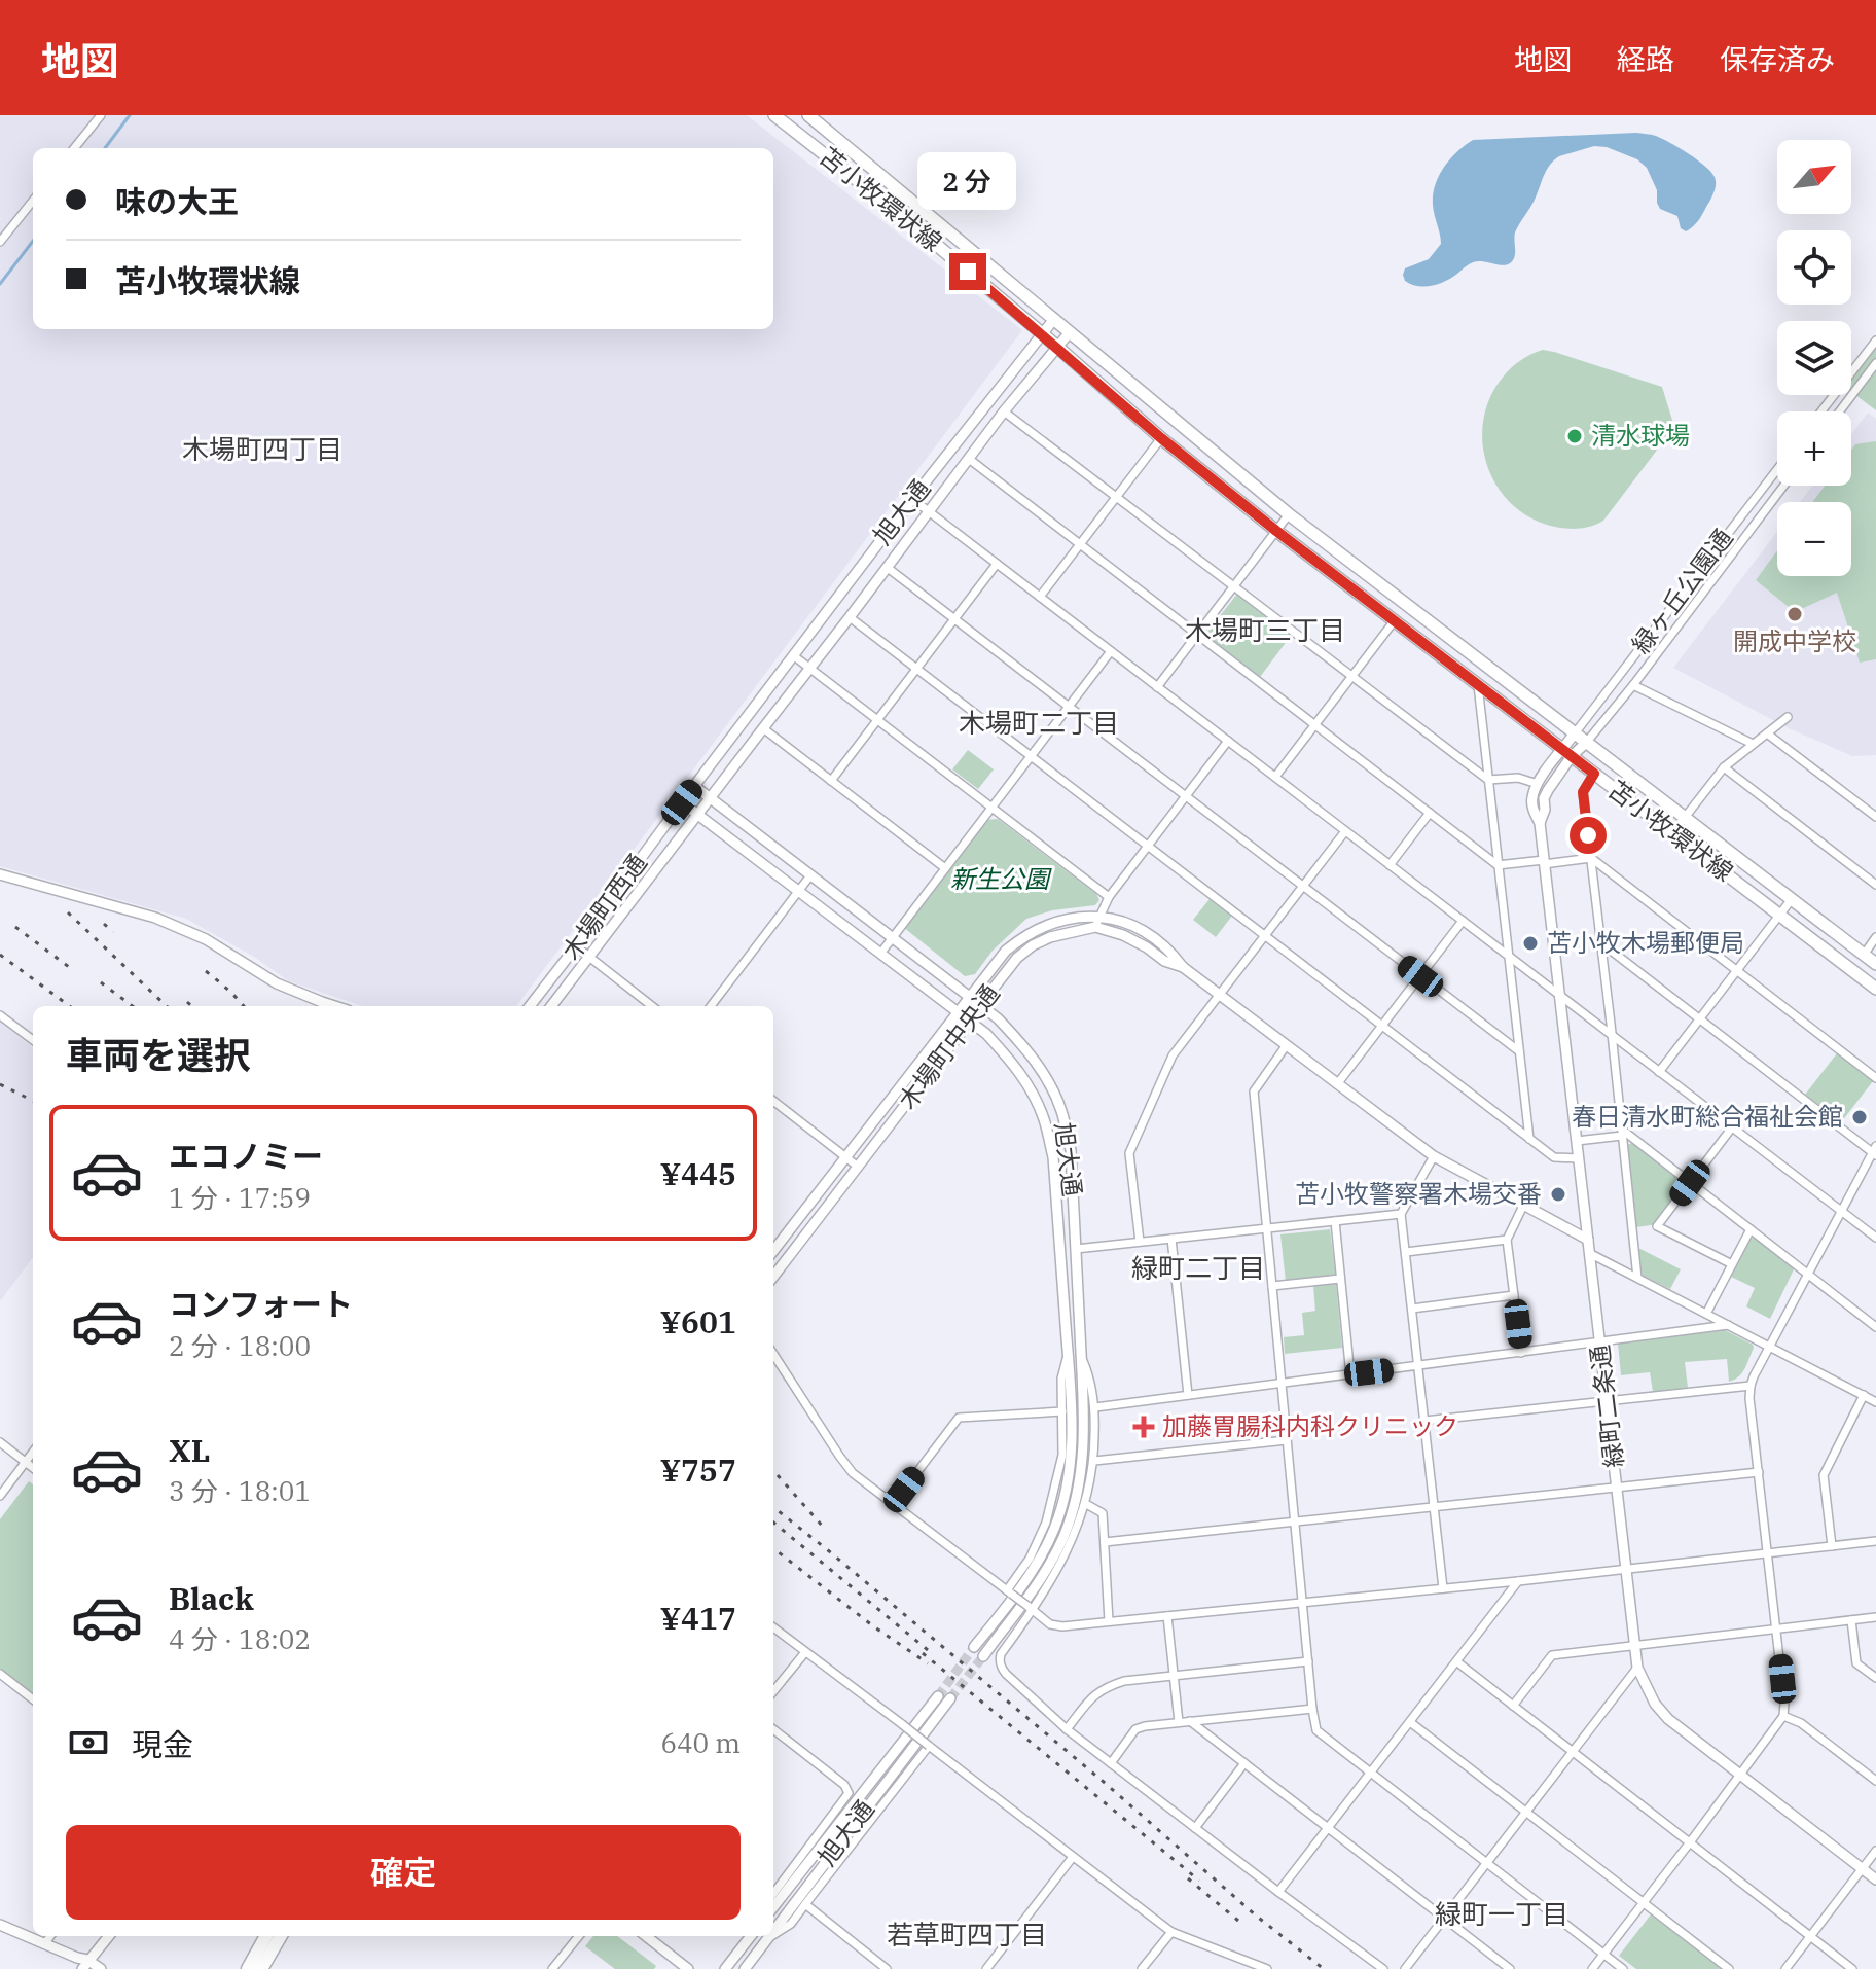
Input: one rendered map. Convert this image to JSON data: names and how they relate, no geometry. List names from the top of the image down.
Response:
{
  "streets": {
    "main road": ["苫小牧環状線"],
    "street": [
      "旭大通",
      "緑ヶ丘公園通",
      "木場町西通",
      "木場町中央通",
      "緑町二条通"
    ]
  },
  "crossings": [
    ["苫小牧環状線", "旭大通"],
    ["苫小牧環状線", "緑ヶ丘公園通"],
    ["苫小牧環状線", "緑町二条通"],
    ["旭大通", "木場町西通"],
    ["旭大通", "木場町中央通"],
    ["緑ヶ丘公園通", "緑町二条通"],
    ["木場町中央通", "緑町二条通"]
  ],
  "districts": [
    "木場町四丁目",
    "木場町三丁目",
    "木場町二丁目",
    "緑町二丁目",
    "緑町一丁目",
    "若草町四丁目"
  ],
  "parks": ["新生公園"],
  "places": {
    "other": [
      "清水球場",
      "開成中学校",
      "苫小牧木場郵便局",
      "春日清水町総合福祉会館",
      "苫小牧警察署木場交番"
    ],
    "health": ["加藤胃腸科内科クリニック"]
  },
  "north": "top right",
  "page": {
    "header": "地図",
    "nav": ["地図", "経路", "保存済み"],
    "map_buttons": ["+", "−"],
    "banner": ["味の大王", "苫小牧環状線"],
    "bubble": "2 分",
    "heading": "車両を選択",
    "list": [
      {
        "name": "エコノミー",
        "note": "1 分 · 17:59",
        "value": "¥445"
      },
      {
        "name": "コンフォート",
        "note": "2 分 · 18:00",
        "value": "¥601"
      },
      {
        "name": "XL",
        "note": "3 分 · 18:01",
        "value": "¥757"
      },
      {
        "name": "Black",
        "note": "4 分 · 18:02",
        "value": "¥417"
      }
    ],
    "pay": ["現金", "640 m"],
    "buttons": "確定"
  }
}
